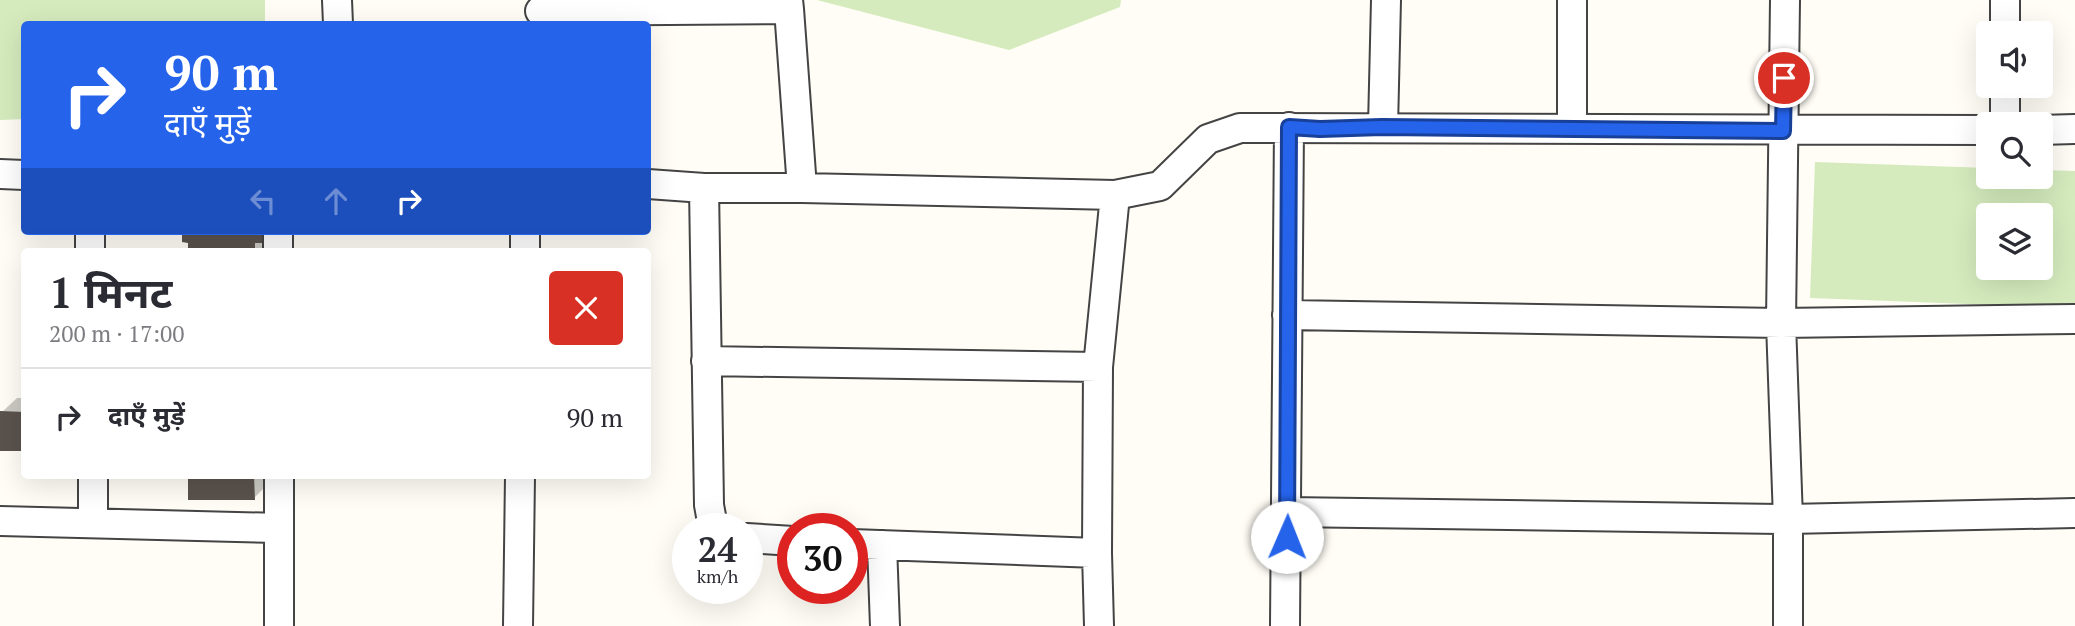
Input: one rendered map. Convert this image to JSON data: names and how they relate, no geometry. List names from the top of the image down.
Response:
{
  "page": {
    "turn": ["90 m", "दाएँ मुड़ें"],
    "heading": ["1 मिनट", "200 m · 17:00"],
    "list": [
      {
        "name": "दाएँ मुड़ें",
        "value": "90 m"
      }
    ],
    "speed": "24 km/h",
    "limit": "30"
  }
}
